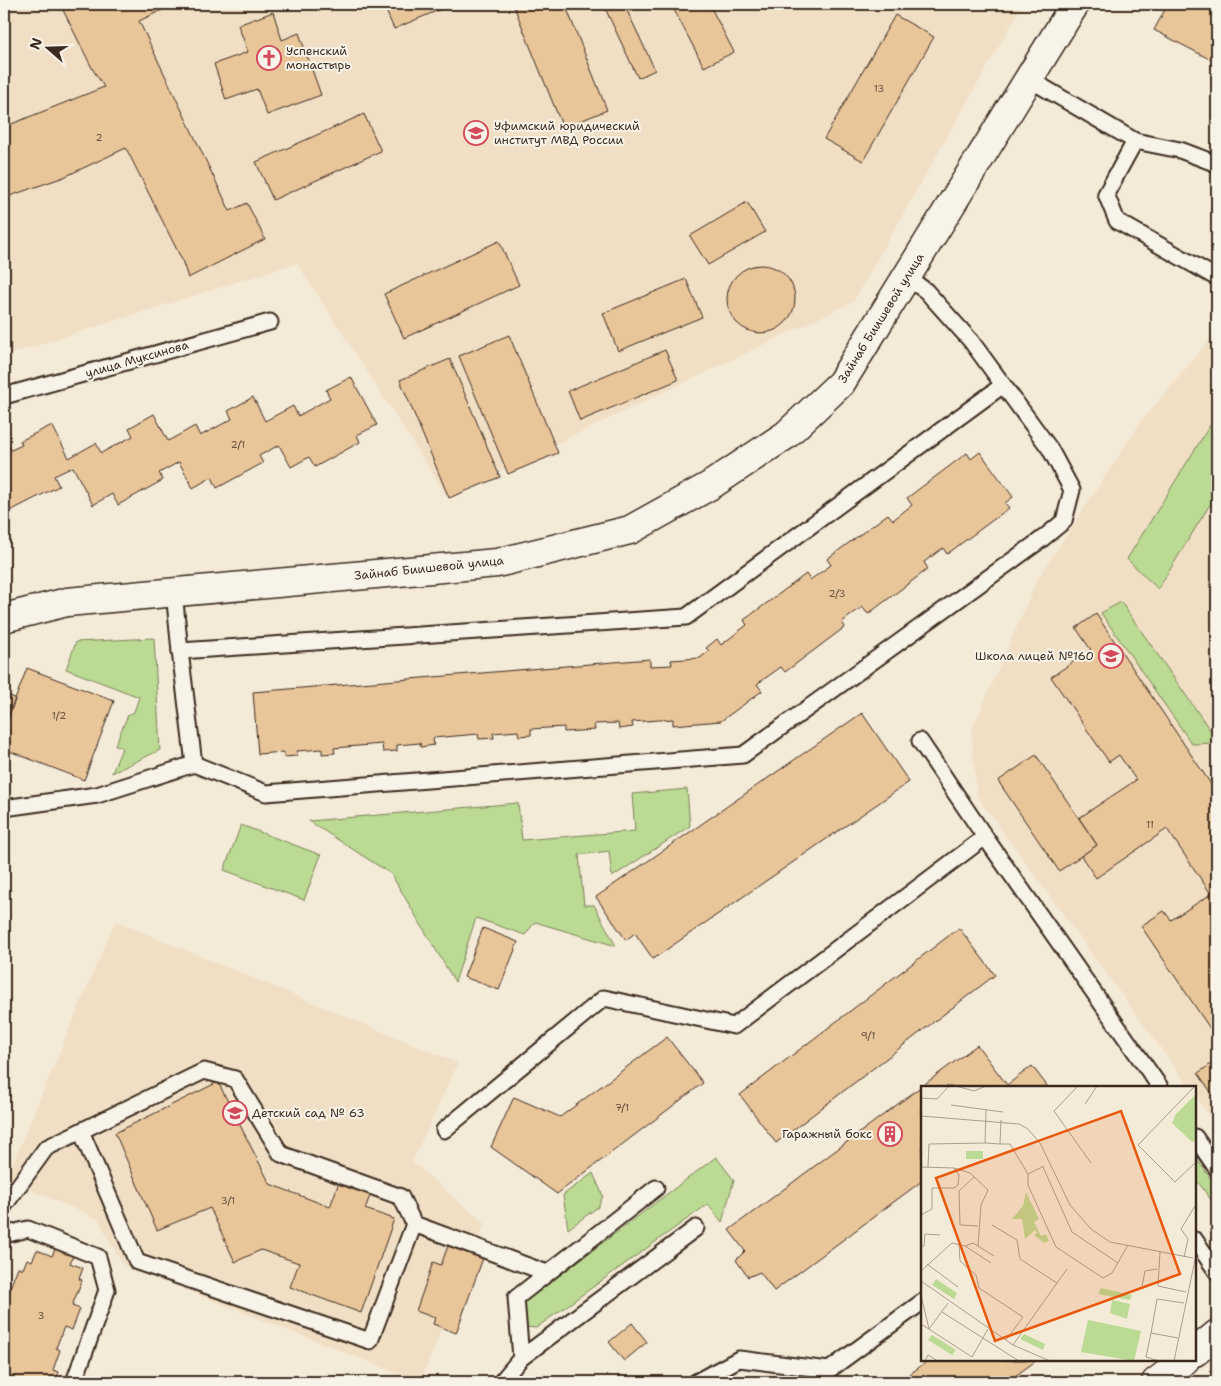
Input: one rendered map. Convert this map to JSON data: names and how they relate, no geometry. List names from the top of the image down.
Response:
{
  "streets": {
    "street": ["Зайнаб Биишевой улица"],
    "lane": ["улица Муксинова"]
  },
  "places": {
    "church": ["Успенский монастырь"],
    "school or university": ["Уфимский юридический институт МВД России", "Школа лицей №160", "Детский сад № 63"],
    "building": ["Гаражный бокс"]
  },
  "house_numbers": [
    "13",
    "2",
    "2/1",
    "2/3",
    "1/2",
    "11",
    "9/1",
    "7/1",
    "3/1",
    "3"
  ],
  "north": "left"
}
